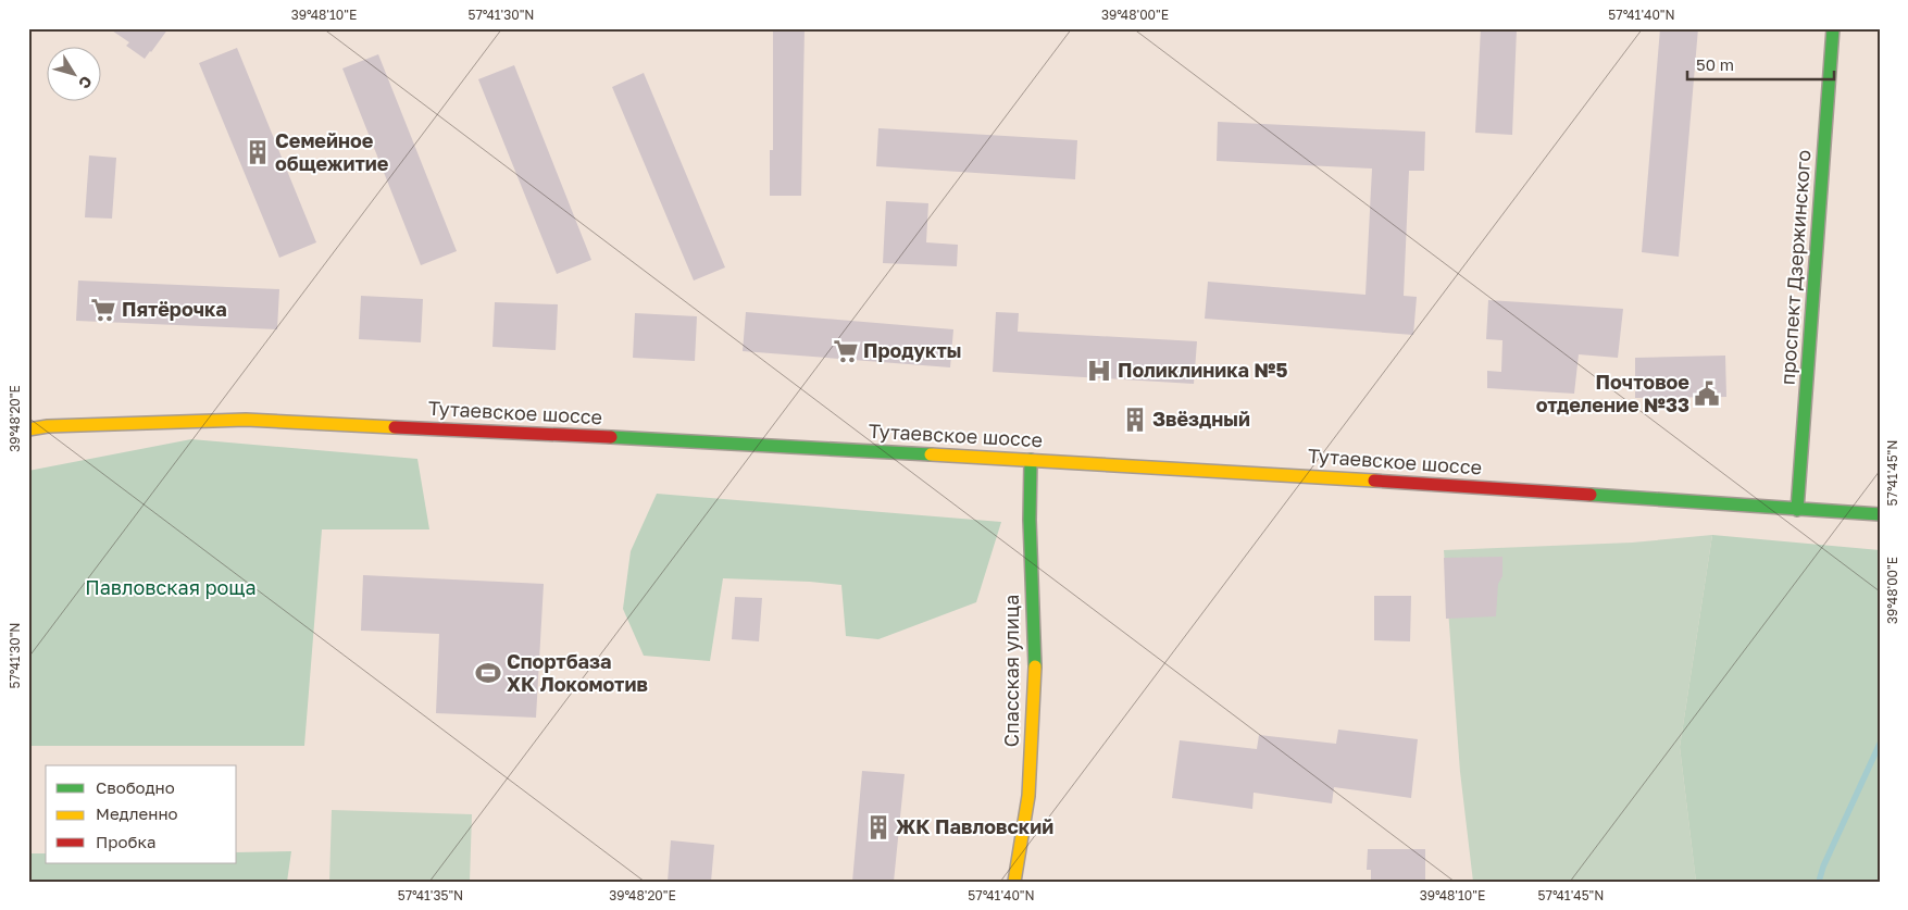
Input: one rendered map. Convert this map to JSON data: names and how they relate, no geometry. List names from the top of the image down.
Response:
{
  "streets": {
    "main road": ["проспект Дзержинского", "Тутаевское шоссе", "Спасская улица"]
  },
  "crossings": [
    ["проспект Дзержинского", "Тутаевское шоссе"],
    ["Тутаевское шоссе", "Спасская улица"]
  ],
  "parks": ["Павловская роща"],
  "places": {
    "building": ["Семейное общежитие", "Звёздный", "ЖК Павловский"],
    "supermarket": ["Пятёрочка", "Продукты"],
    "hospital": ["Поликлиника №5"],
    "public building": ["Почтовое отделение №33"],
    "sports": ["Спортбаза ХК Локомотив"]
  },
  "legend": ["Свободно", "Медленно", "Пробка"],
  "scale_bar": "50 m",
  "north": "bottom right",
  "coordinates": [
    "39°48'10\"E",
    "57°41'30\"N",
    "39°48'00\"E",
    "57°41'40\"N",
    "39°48'20\"E",
    "57°41'45\"N",
    "57°41'35\"N"
  ]
}
